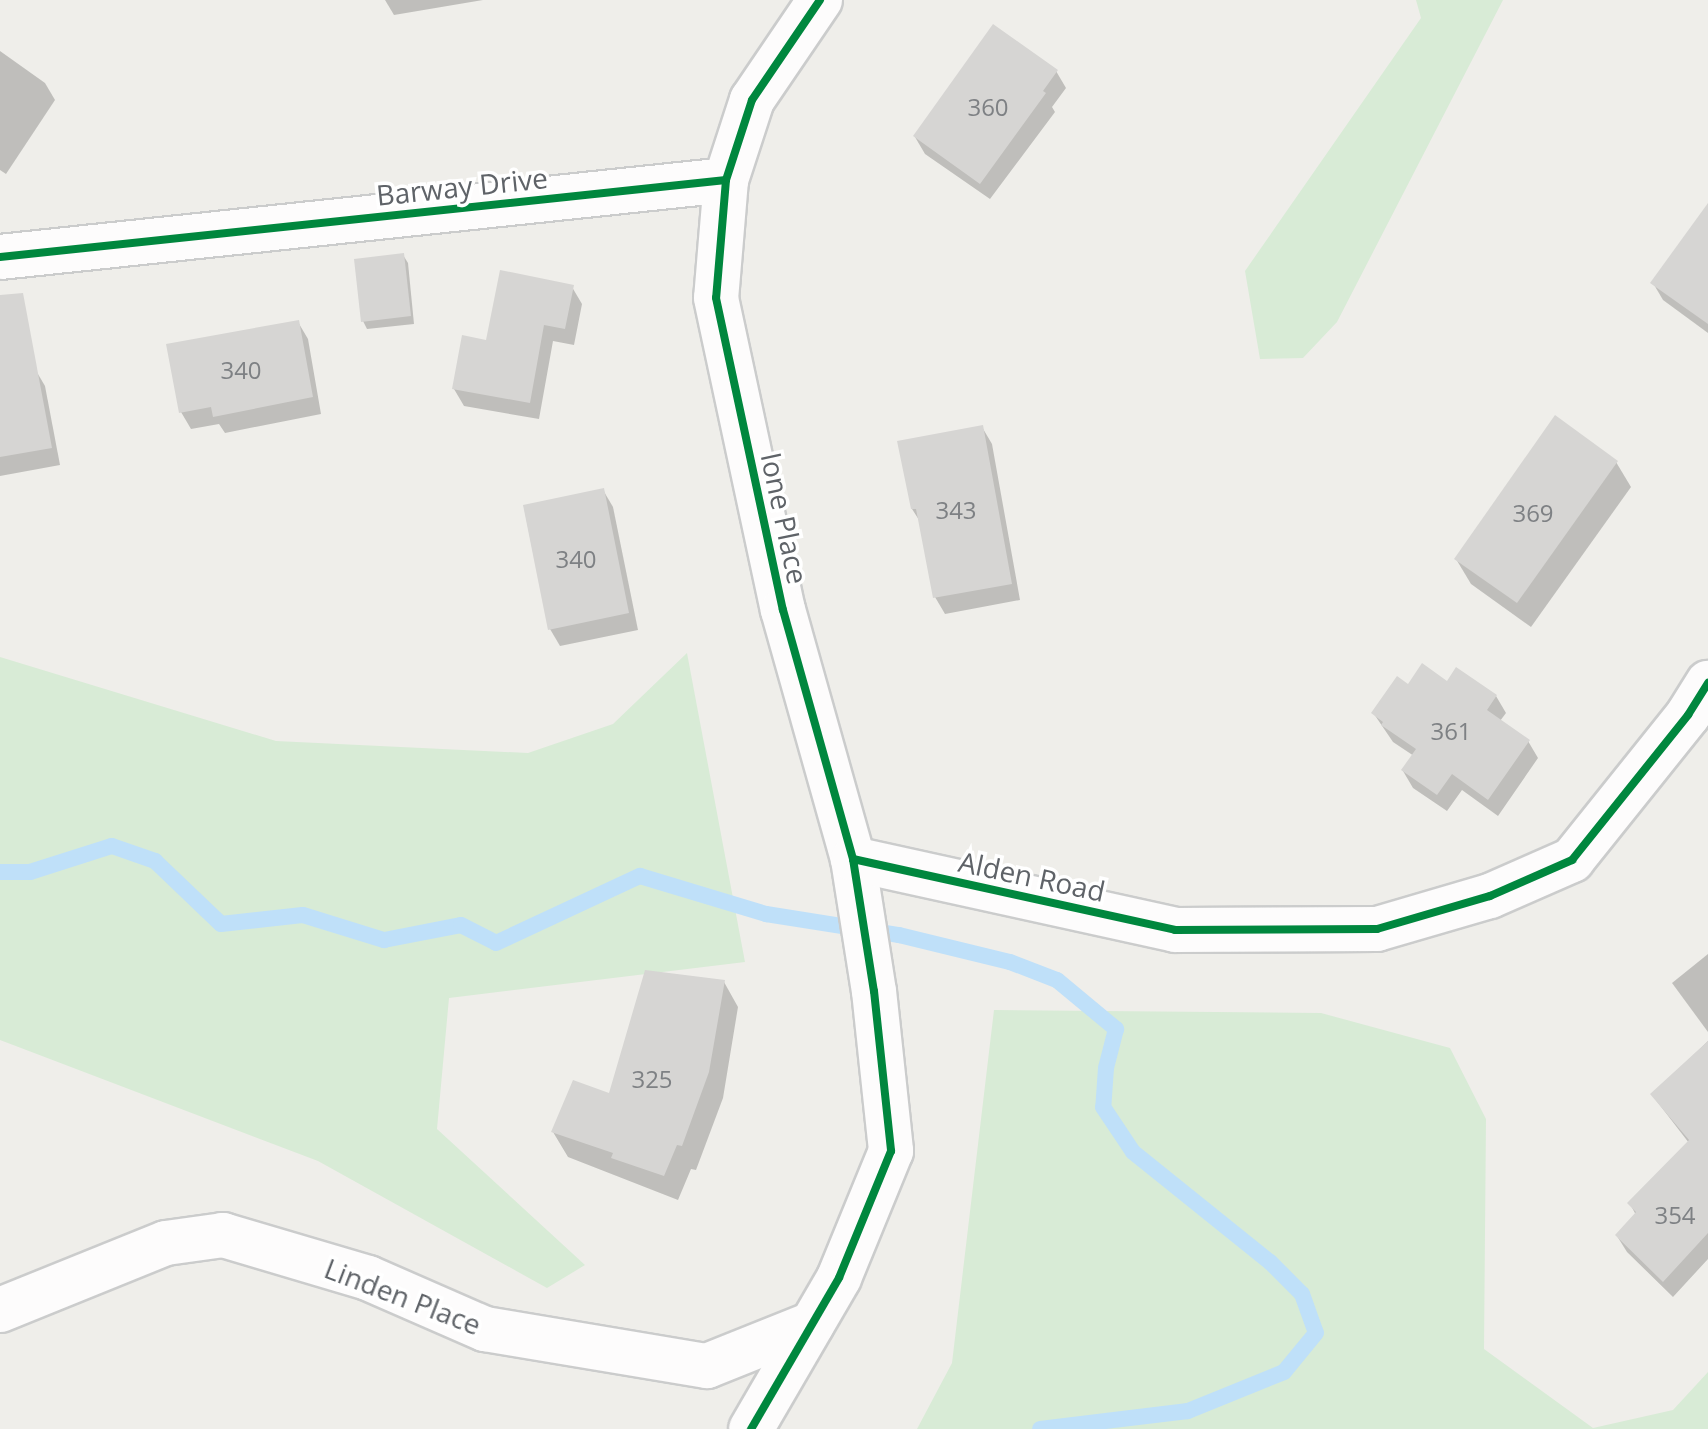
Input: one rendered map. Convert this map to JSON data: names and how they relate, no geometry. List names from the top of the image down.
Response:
{
  "streets": {
    "street": [
      "Barway Drive",
      "Ione Place",
      "Alden Road",
      "Linden Place"
    ]
  },
  "crossings": [
    ["Barway Drive", "Ione Place"],
    ["Ione Place", "Alden Road"]
  ],
  "house_numbers": [
    "360",
    "340",
    "343",
    "369",
    "340",
    "361",
    "325",
    "354"
  ]
}
